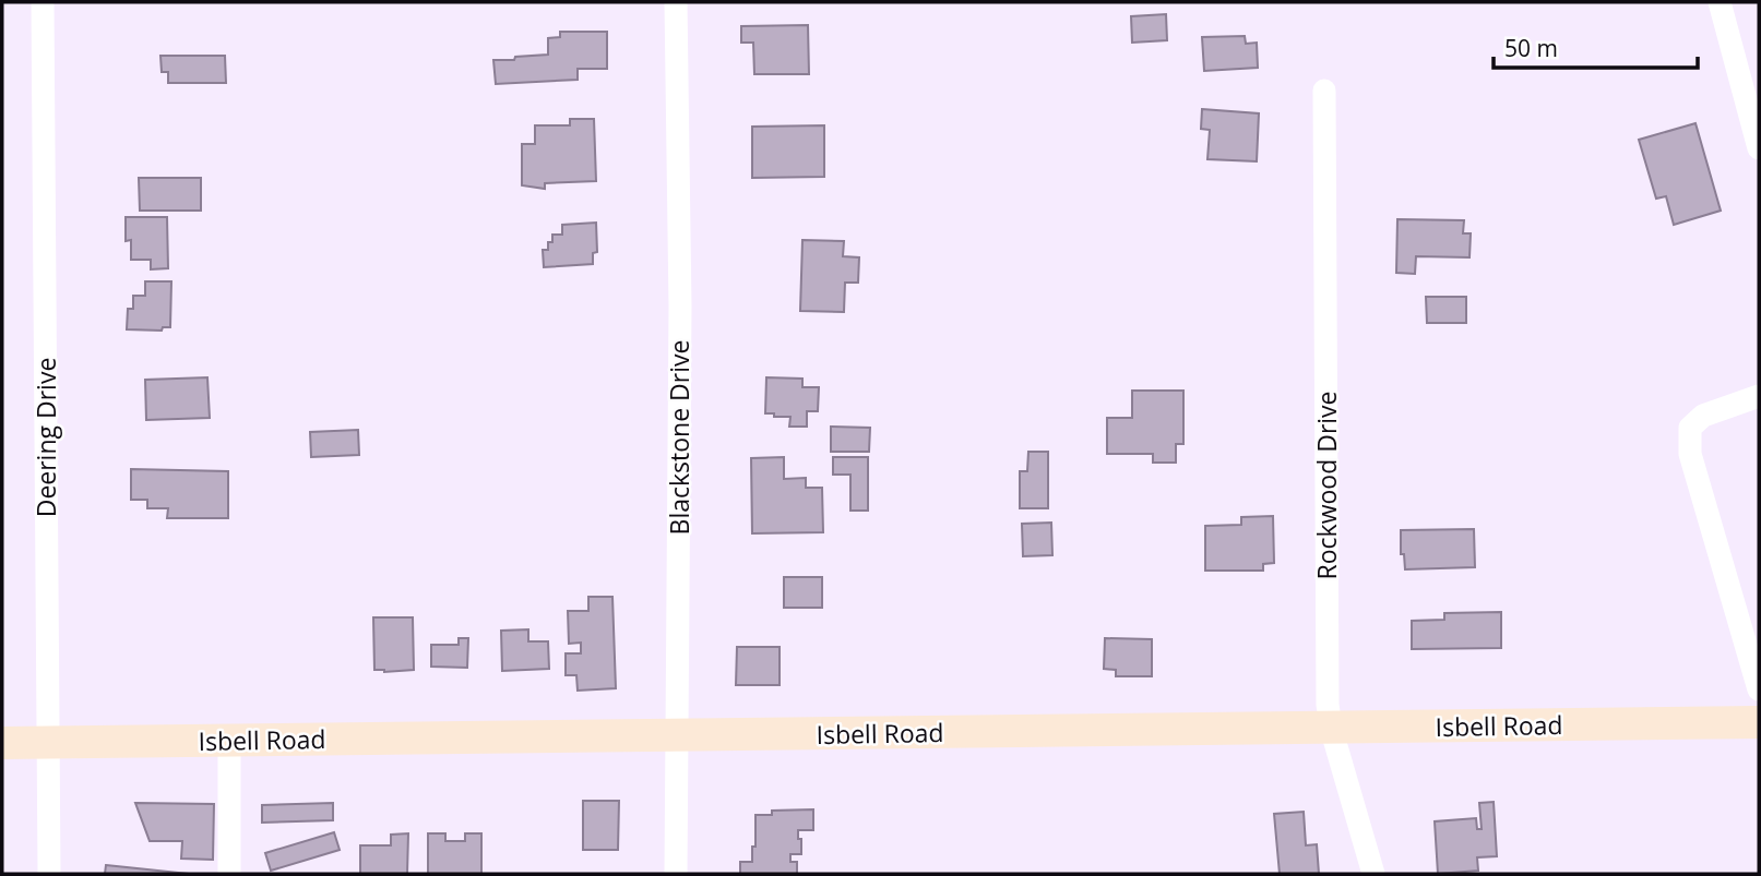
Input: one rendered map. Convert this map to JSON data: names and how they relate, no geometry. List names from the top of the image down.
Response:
{
  "streets": {
    "street": [
      "Deering Drive",
      "Blackstone Drive",
      "Rockwood Drive",
      "Isbell Road"
    ]
  },
  "crossings": [
    ["Deering Drive", "Isbell Road"],
    ["Blackstone Drive", "Isbell Road"],
    ["Rockwood Drive", "Isbell Road"]
  ],
  "scale_bar": "50 m"
}
